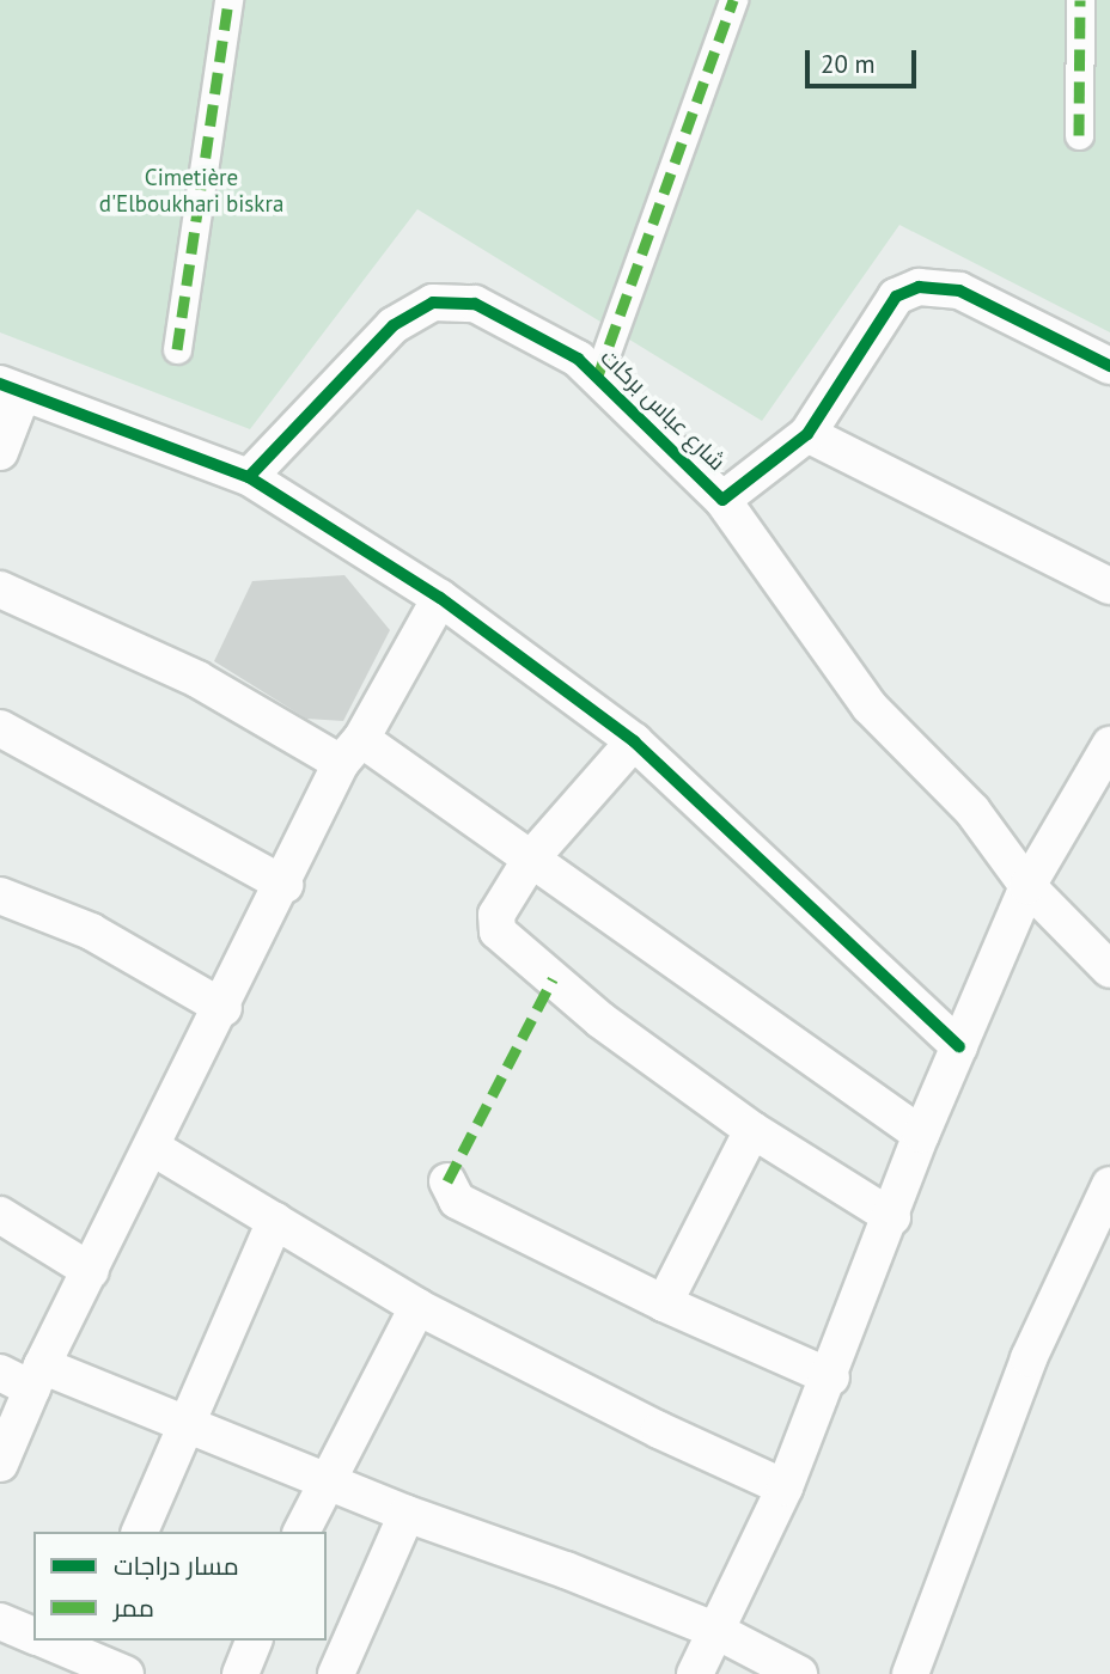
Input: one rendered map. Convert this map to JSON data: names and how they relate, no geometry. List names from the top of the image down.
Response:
{
  "streets": {
    "street": ["شارع عباس بركات"]
  },
  "parks": ["Cimetière d'Elboukhari biskra"],
  "legend": ["مسار دراجات", "ممر"],
  "scale_bar": "20 m"
}
